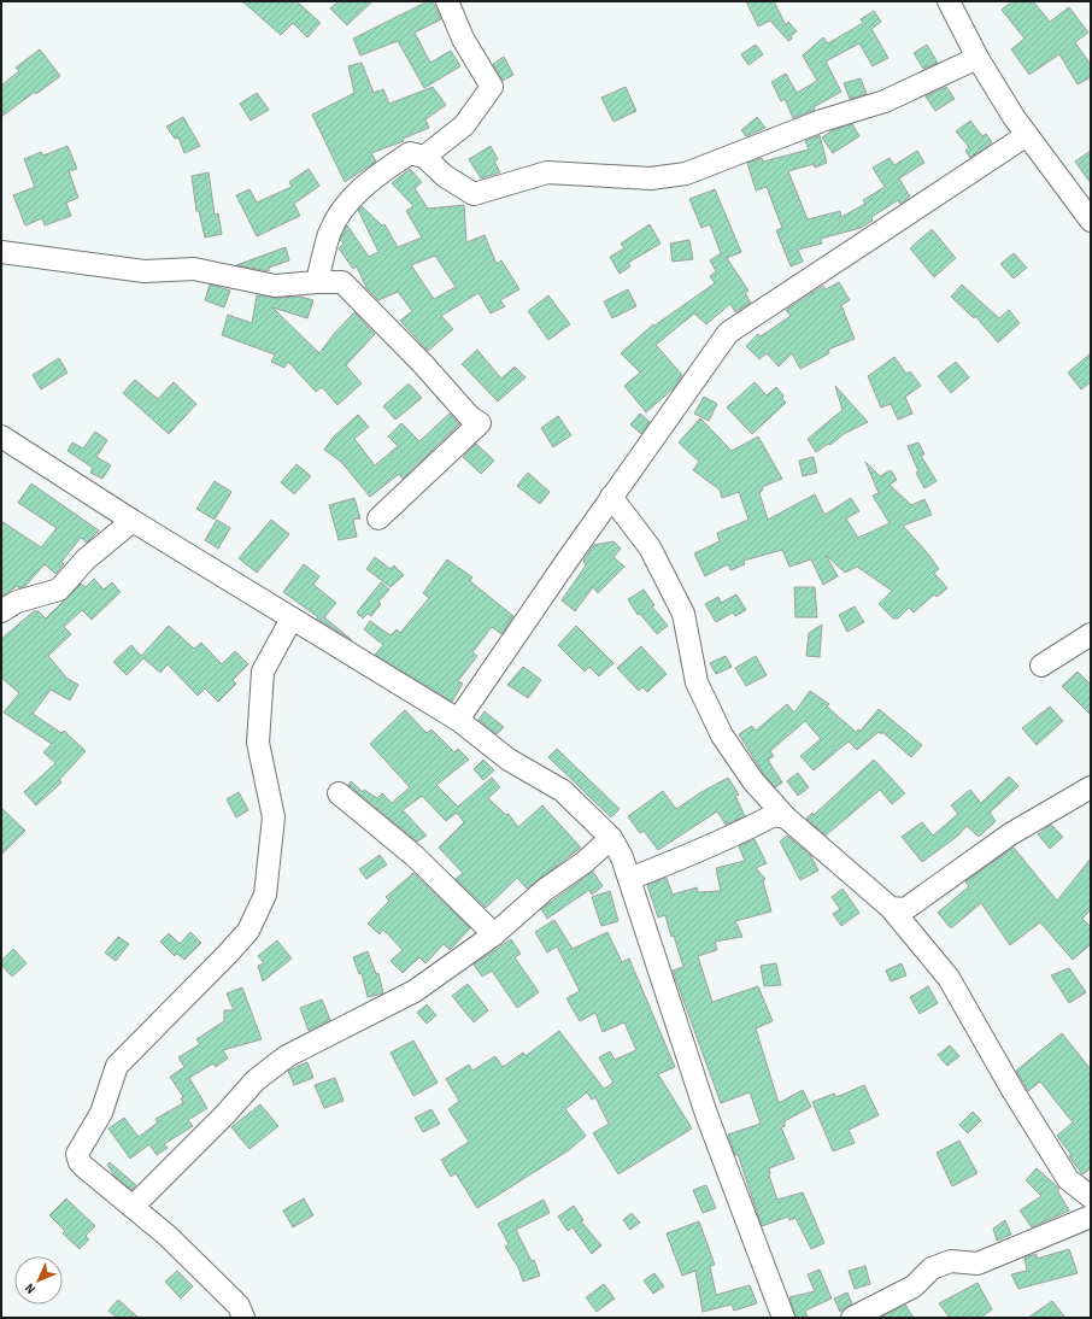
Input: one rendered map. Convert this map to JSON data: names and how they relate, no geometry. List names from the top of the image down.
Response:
{
  "north": "bottom left"
}
